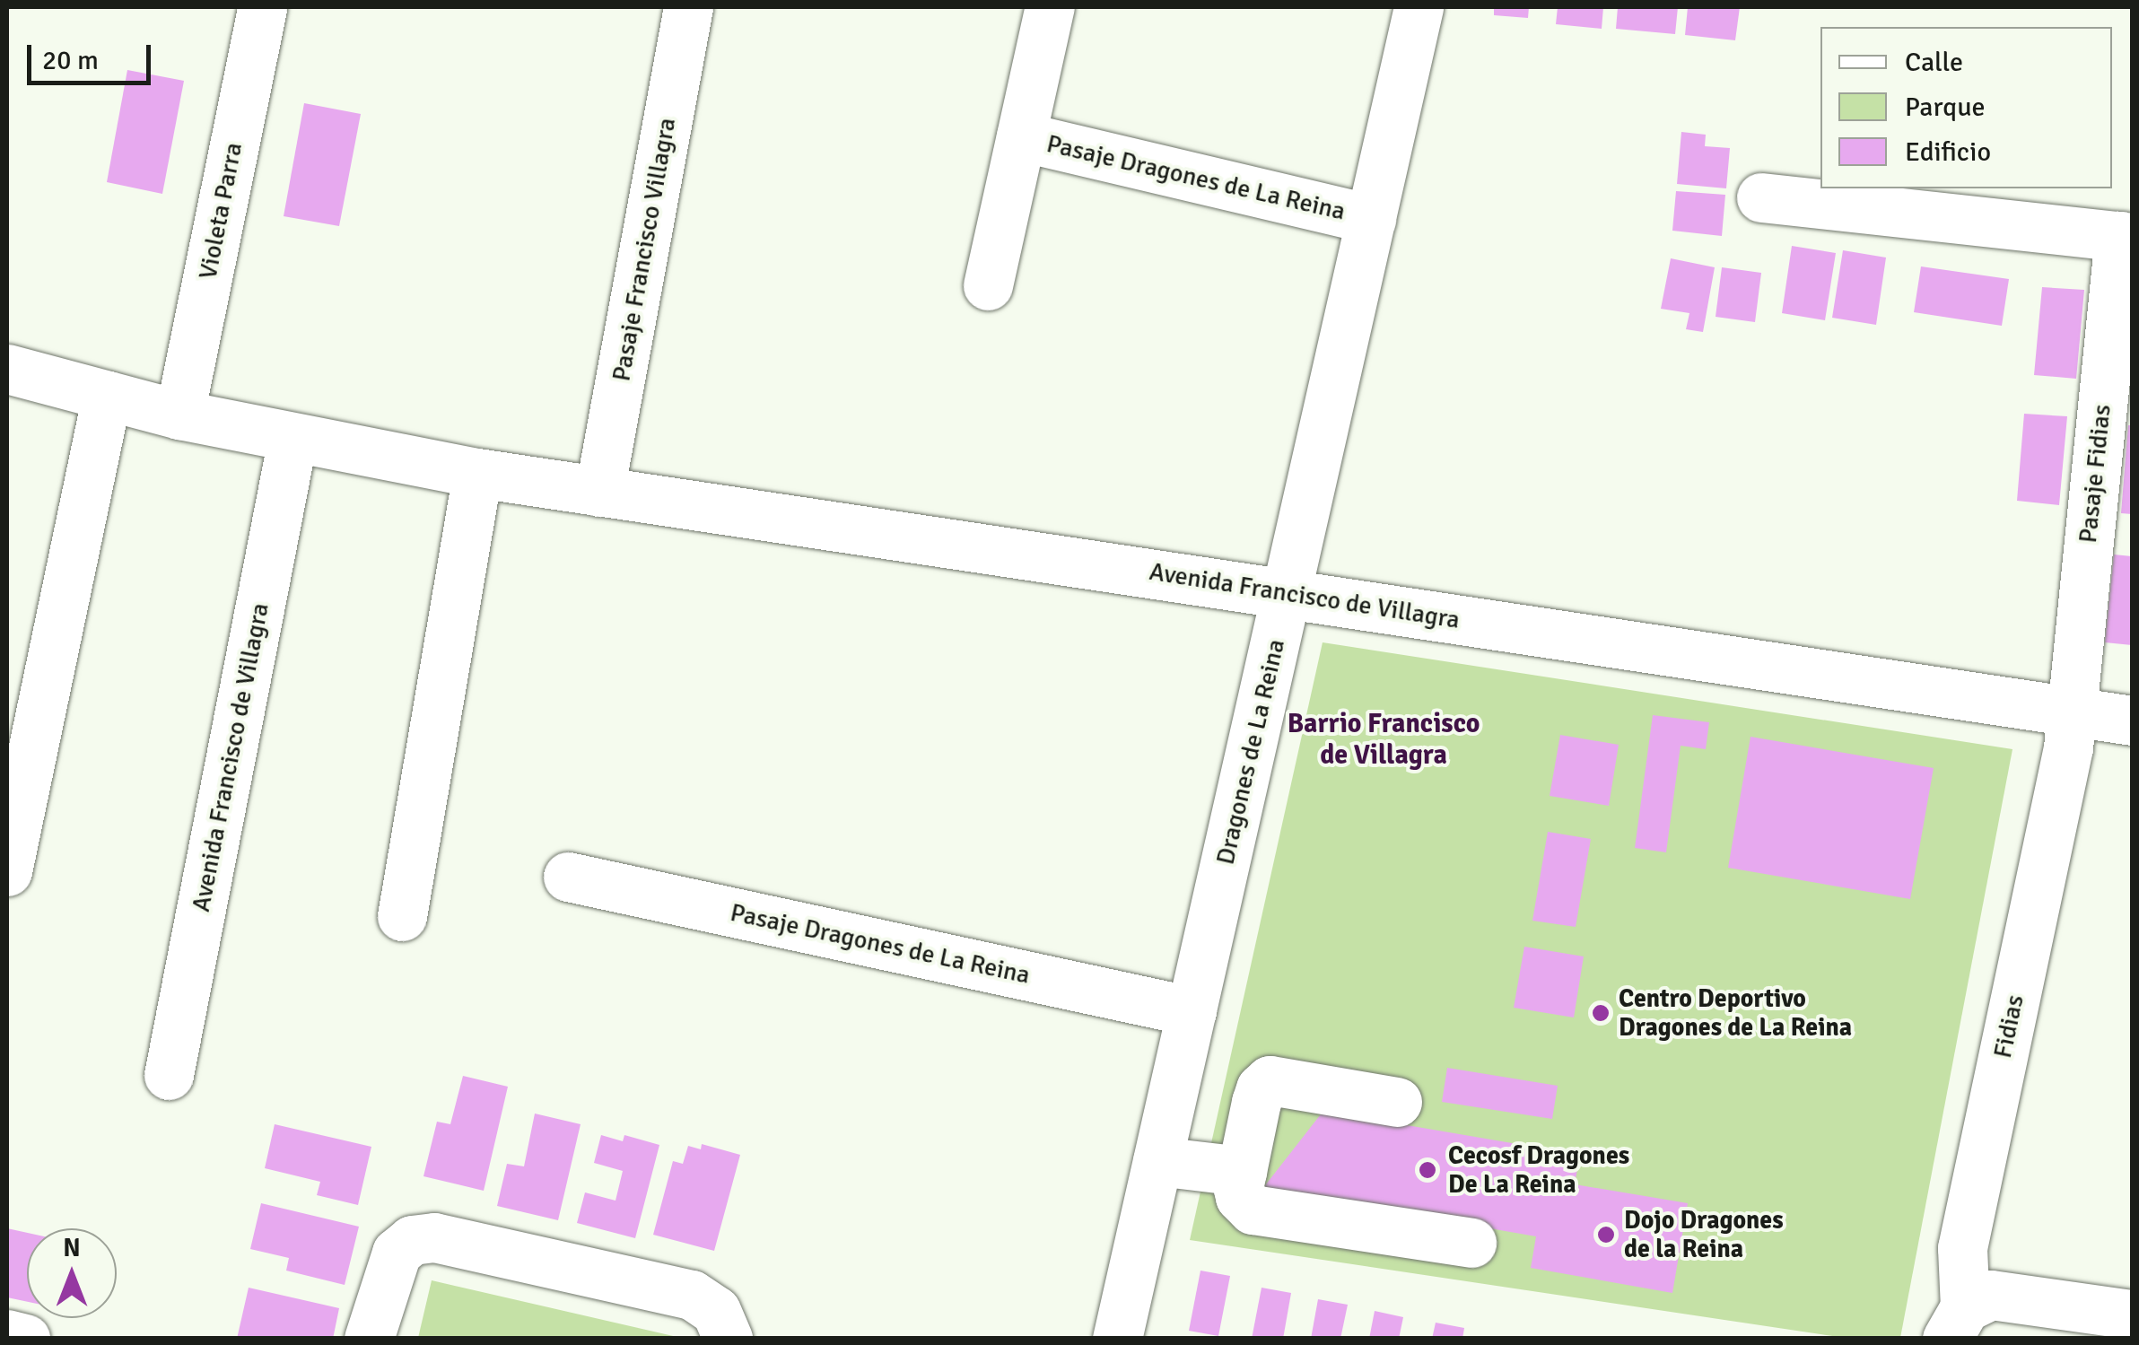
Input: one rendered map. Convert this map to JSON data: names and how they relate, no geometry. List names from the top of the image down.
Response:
{
  "streets": {
    "street": [
      "Pasaje Dragones de La Reina",
      "Violeta Parra",
      "Pasaje Francisco Villagra",
      "Pasaje Fidias",
      "Avenida Francisco de Villagra",
      "Dragones de La Reina",
      "Fidias"
    ]
  },
  "crossings": [
    ["Pasaje Dragones de La Reina", "Dragones de La Reina"],
    ["Violeta Parra", "Avenida Francisco de Villagra"],
    ["Pasaje Francisco Villagra", "Avenida Francisco de Villagra"],
    ["Pasaje Fidias", "Avenida Francisco de Villagra"],
    ["Pasaje Fidias", "Fidias"],
    ["Avenida Francisco de Villagra", "Dragones de La Reina"],
    ["Avenida Francisco de Villagra", "Fidias"]
  ],
  "districts": ["Barrio Francisco de Villagra"],
  "places": ["Centro Deportivo Dragones de La Reina", "Cecosf Dragones De La Reina", "Dojo Dragones de la Reina"],
  "legend": ["Calle", "Parque", "Edificio"],
  "scale_bar": "20 m",
  "north": "top"
}
